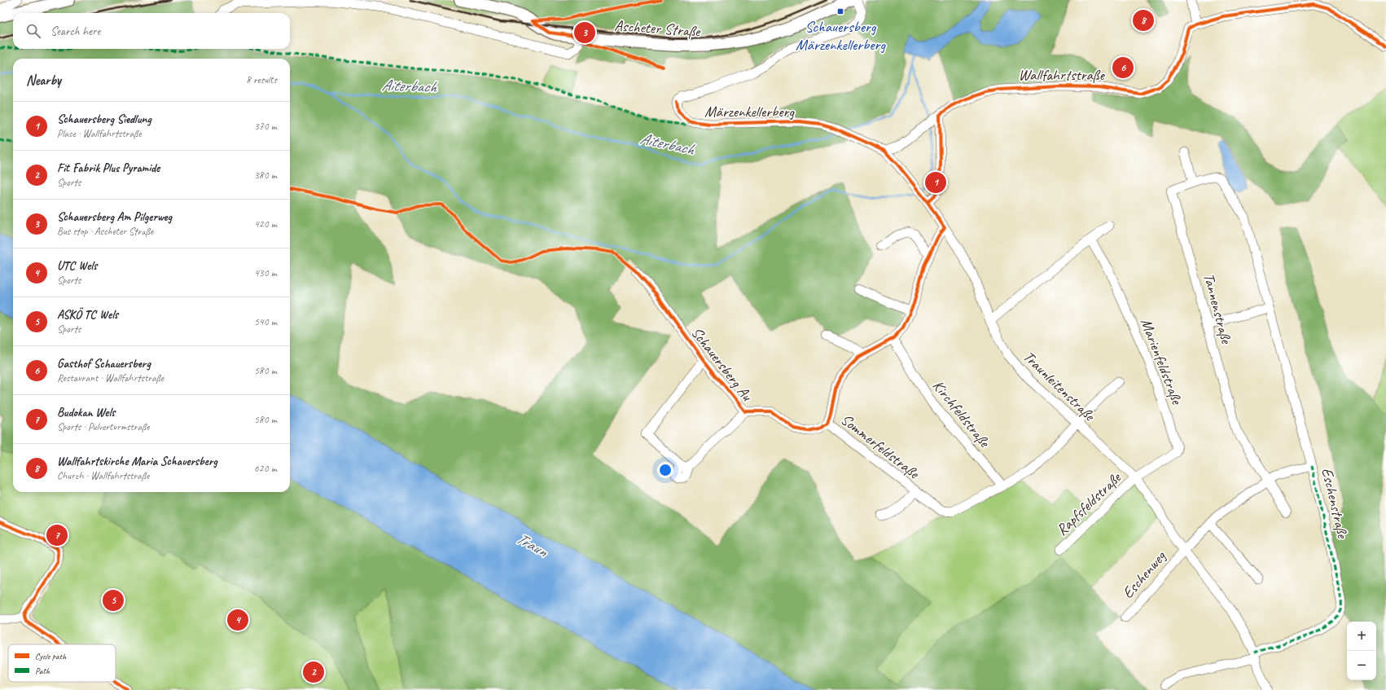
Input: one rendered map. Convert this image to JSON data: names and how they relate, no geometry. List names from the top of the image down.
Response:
{
  "streets": {
    "main road": ["Ascheter Straße"],
    "street": [
      "Wallfahrtstraße",
      "Märzenkellerberg",
      "Tannenstraße",
      "Marienfeldstraße",
      "Schauersberg Au",
      "Traunleitenstraße",
      "Kirchfeldstraße",
      "Sommerfeldstraße",
      "Eschenstraße",
      "Rapfsfeldstraße",
      "Eschenweg"
    ]
  },
  "crossings": [
    ["Wallfahrtstraße", "Traunleitenstraße"],
    ["Märzenkellerberg", "Traunleitenstraße"],
    ["Tannenstraße", "Eschenstraße"],
    ["Marienfeldstraße", "Traunleitenstraße"],
    ["Marienfeldstraße", "Rapfsfeldstraße"],
    ["Schauersberg Au", "Sommerfeldstraße"],
    ["Traunleitenstraße", "Sommerfeldstraße"],
    ["Traunleitenstraße", "Eschenstraße"],
    ["Traunleitenstraße", "Rapfsfeldstraße"],
    ["Traunleitenstraße", "Eschenweg"],
    ["Kirchfeldstraße", "Sommerfeldstraße"]
  ],
  "water": ["Aiterbach", "Traun"],
  "places": {
    "transit": ["Schauersberg Märzenkellerberg"]
  },
  "legend": ["Cycle path", "Path"],
  "page": {
    "pins": [
      "8",
      "3",
      "6",
      "1",
      "7",
      "5",
      "4",
      "2"
    ],
    "search": "Search here",
    "heading": ["Nearby", "8 results"],
    "list": [
      {
        "mark": "1",
        "name": "Schauersberg Siedlung",
        "note": "Place · Wallfahrtstraße",
        "value": "370 m"
      },
      {
        "mark": "2",
        "name": "Fit Fabrik Plus Pyramide",
        "note": "Sports",
        "value": "380 m"
      },
      {
        "mark": "3",
        "name": "Schauersberg Am Pilgerweg",
        "note": "Bus stop · Ascheter Straße",
        "value": "420 m"
      },
      {
        "mark": "4",
        "name": "UTC Wels",
        "note": "Sports",
        "value": "430 m"
      },
      {
        "mark": "5",
        "name": "ASKÖ TC Wels",
        "note": "Sports",
        "value": "540 m"
      },
      {
        "mark": "6",
        "name": "Gasthof Schauersberg",
        "note": "Restaurant · Wallfahrtstraße",
        "value": "580 m"
      },
      {
        "mark": "7",
        "name": "Budokan Wels",
        "note": "Sports · Pulverturmstraße",
        "value": "580 m"
      },
      {
        "mark": "8",
        "name": "Wallfahrtskirche Maria Schauersberg",
        "note": "Church · Wallfahrtstraße",
        "value": "620 m"
      }
    ],
    "map_buttons": ["+", "−"]
  }
}
